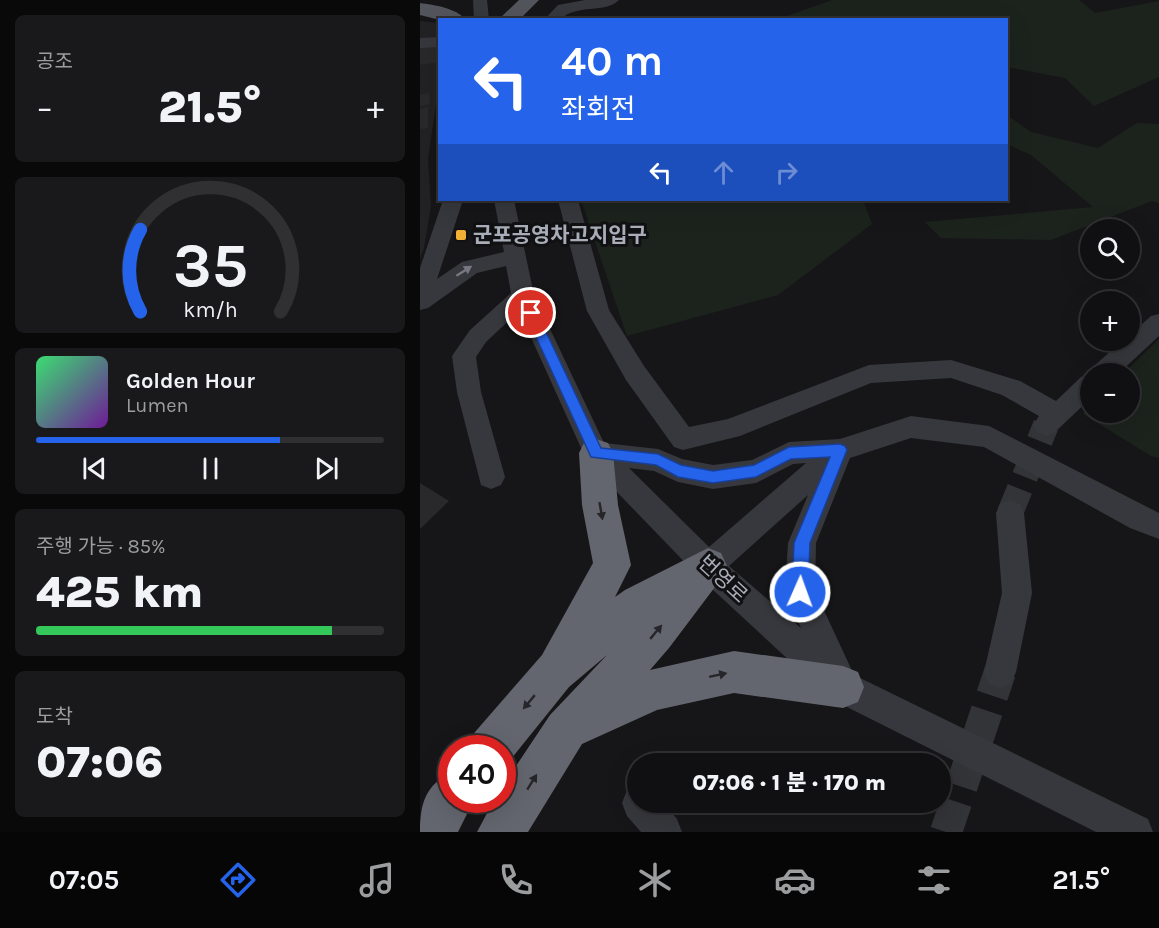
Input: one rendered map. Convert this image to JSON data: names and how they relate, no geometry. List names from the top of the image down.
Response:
{
  "streets": {
    "street": ["번영로"]
  },
  "places": {
    "transit": ["군포공영차고지입구"]
  },
  "page": {
    "tile": [
      "공조",
      ["주행 가능 · 85%", "425 km"],
      ["도착", "07:06"]
    ],
    "turn": ["40 m", "좌회전"],
    "heat": ["−", "21.5°", "+"],
    "map_buttons": ["+", "−"],
    "song": ["Golden Hour", "Lumen"],
    "limit": "40",
    "trip": "07:06 · 1 분 · 170 m",
    "tabs": ["07:05", "21.5°"],
    "gauge": ["35", "km/h"]
  }
}
